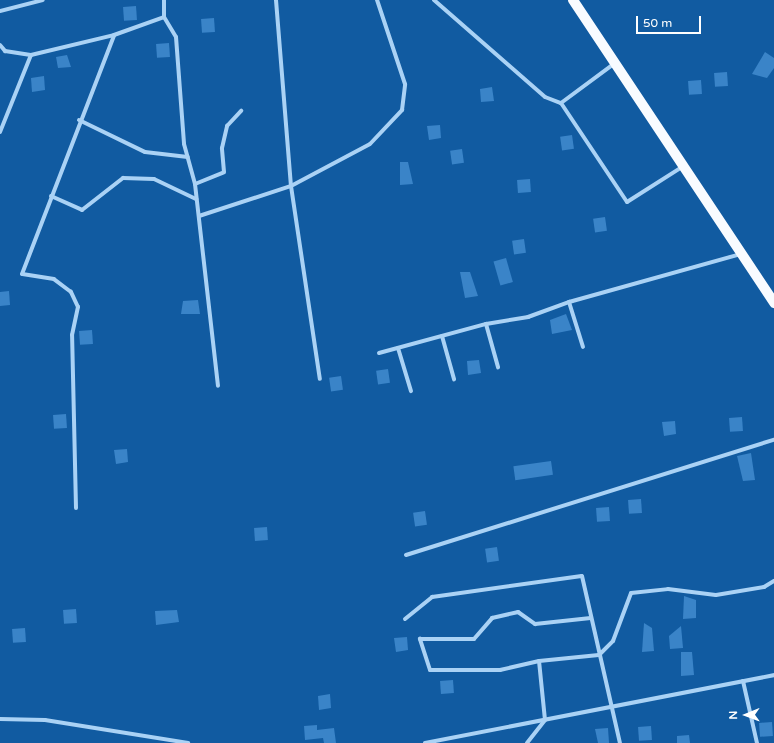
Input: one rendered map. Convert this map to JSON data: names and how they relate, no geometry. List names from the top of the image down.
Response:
{
  "scale_bar": "50 m",
  "north": "left"
}
